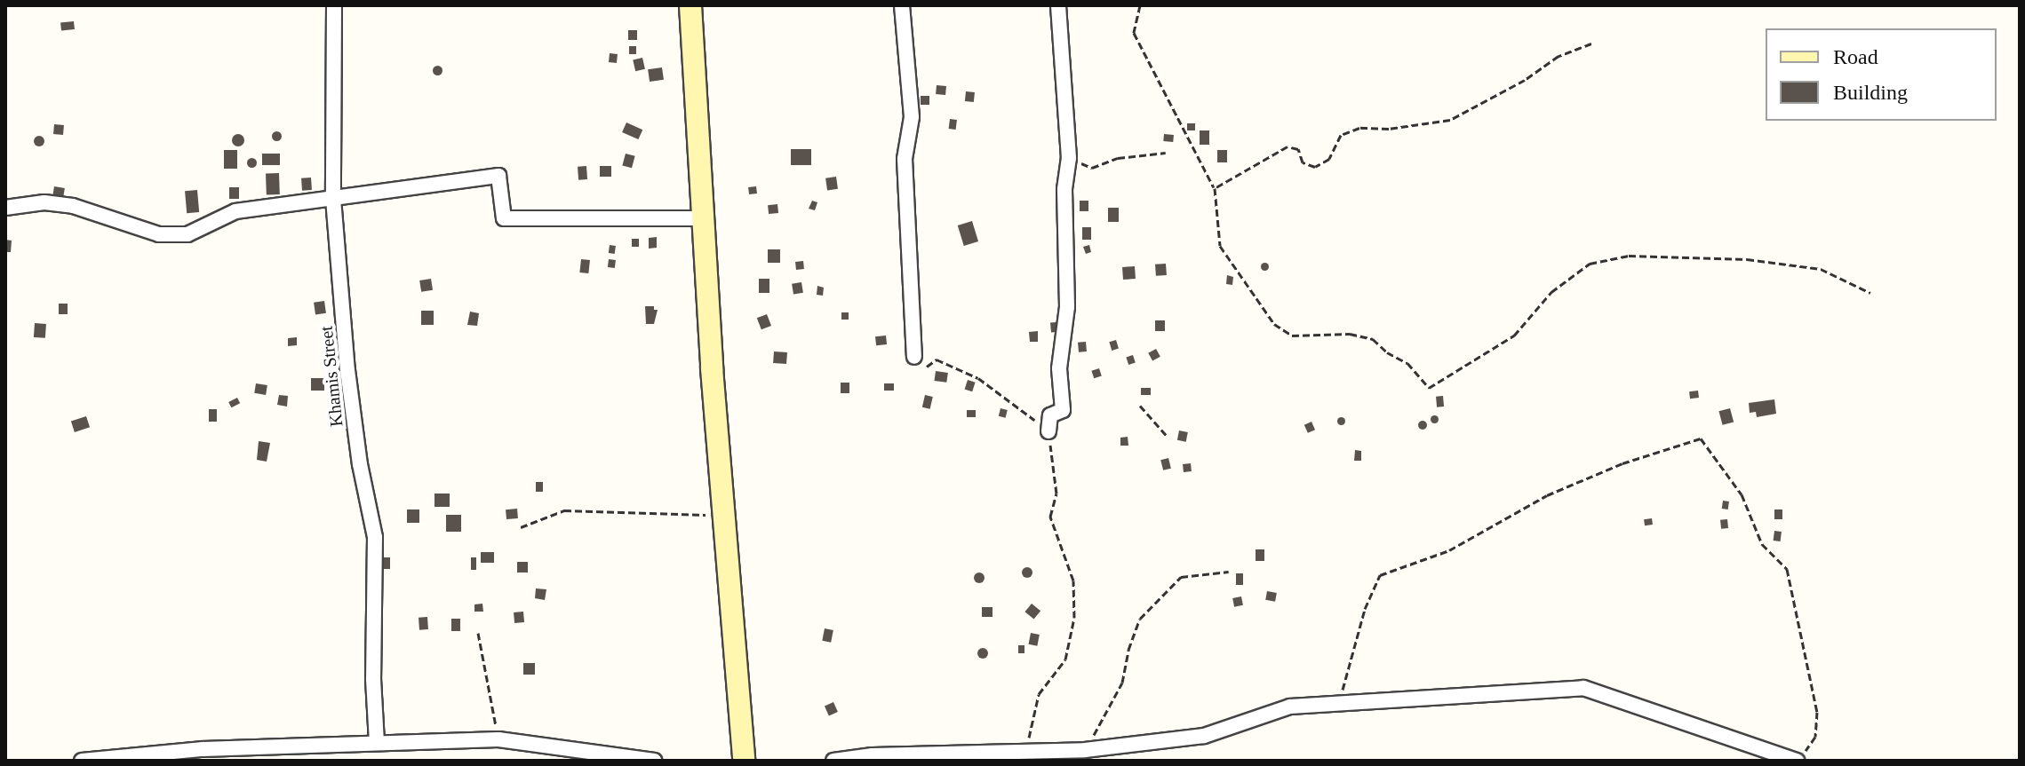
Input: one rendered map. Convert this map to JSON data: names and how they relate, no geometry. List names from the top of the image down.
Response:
{
  "streets": {
    "street": ["Khamis Street"]
  },
  "legend": ["Road", "Building"]
}
